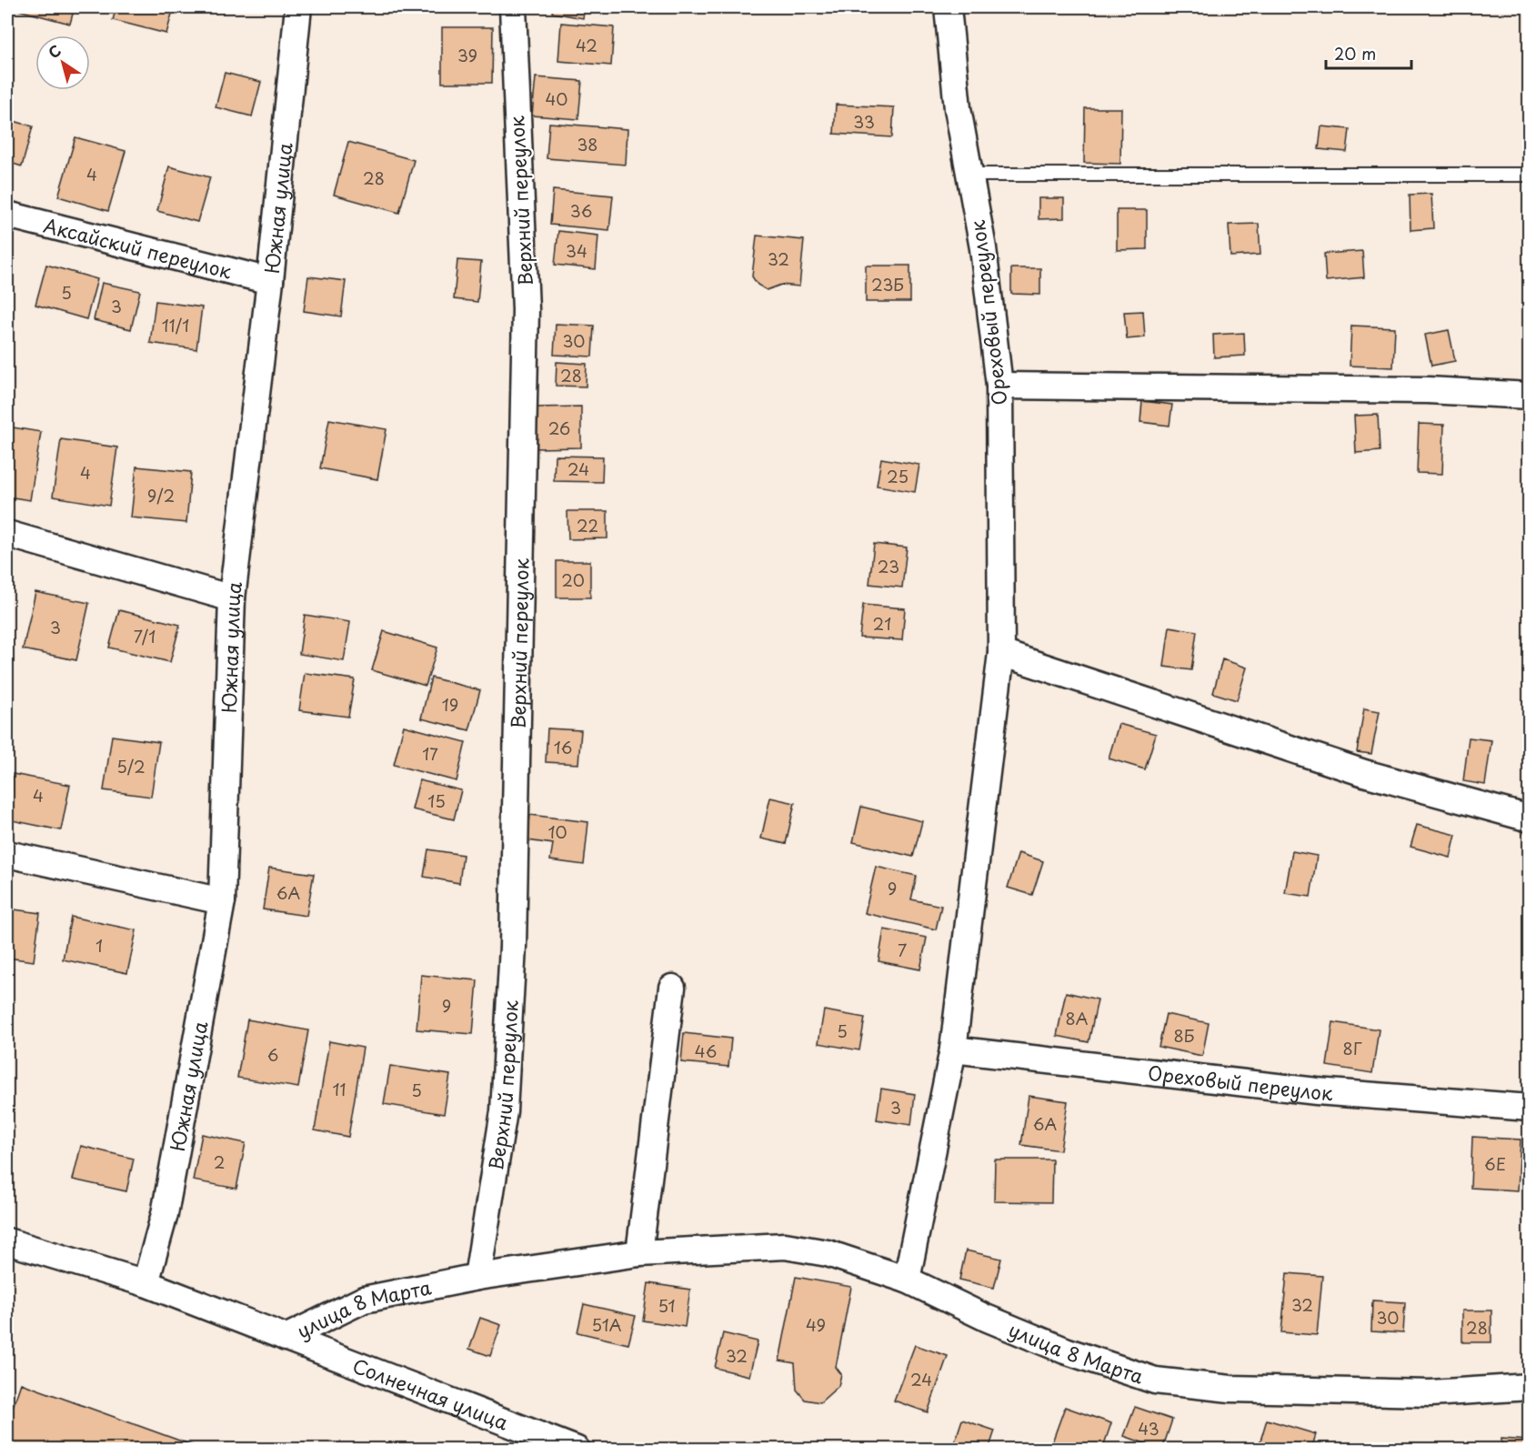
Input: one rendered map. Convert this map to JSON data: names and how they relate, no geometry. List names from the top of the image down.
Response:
{
  "streets": {
    "street": [
      "Верхний переулок",
      "Южная улица",
      "Аксайский переулок",
      "Ореховый переулок",
      "улица 8 Марта",
      "Солнечная улица"
    ]
  },
  "crossings": [
    ["Верхний переулок", "улица 8 Марта"],
    ["Южная улица", "Аксайский переулок"],
    ["Южная улица", "улица 8 Марта"],
    ["Ореховый переулок", "улица 8 Марта"],
    ["улица 8 Марта", "Солнечная улица"]
  ],
  "house_numbers": [
    "42",
    "39",
    "40",
    "33",
    "38",
    "4",
    "28",
    "36",
    "34",
    "32",
    "23Б",
    "5",
    "3",
    "11/1",
    "30",
    "28",
    "26",
    "24",
    "4",
    "25",
    "9/2",
    "22",
    "23",
    "20",
    "21",
    "3",
    "7/1",
    "19",
    "16",
    "17",
    "5/2",
    "4",
    "15",
    "10",
    "9",
    "6А",
    "1",
    "7",
    "9",
    "8А",
    "5",
    "8Б",
    "8Г",
    "46",
    "6",
    "11",
    "5",
    "3",
    "6А",
    "2",
    "6Е",
    "32",
    "51",
    "30",
    "51А",
    "49",
    "28",
    "32",
    "24",
    "43"
  ],
  "scale_bar": "20 m",
  "north": "top left"
}
